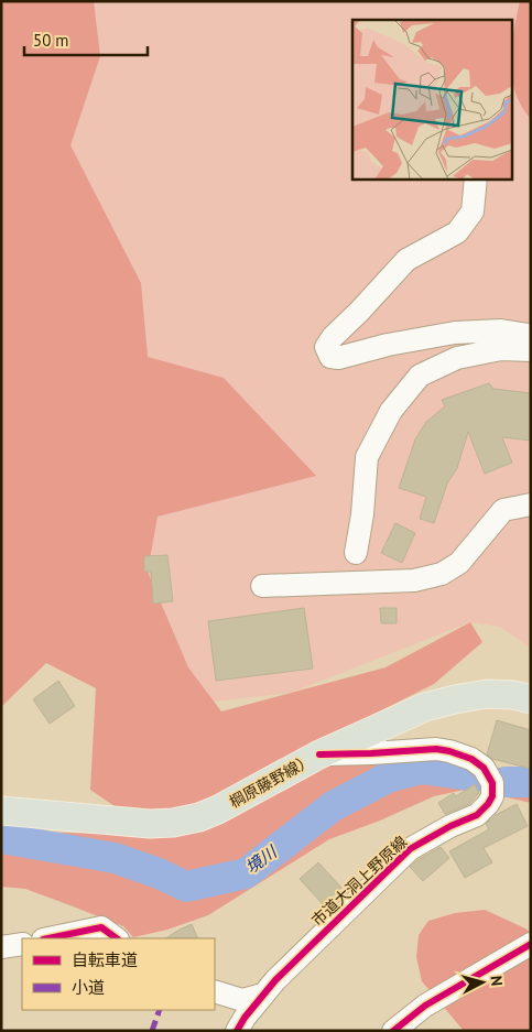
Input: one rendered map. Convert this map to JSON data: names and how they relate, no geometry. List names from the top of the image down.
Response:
{
  "streets": {
    "main road": ["棡原藤野線）"],
    "street": ["市道大洞上野原線"]
  },
  "crossings": [
    ["棡原藤野線）", "市道大洞上野原線"]
  ],
  "water": ["境川"],
  "legend": ["自転車道", "小道"],
  "scale_bar": "50 m",
  "north": "right"
}
